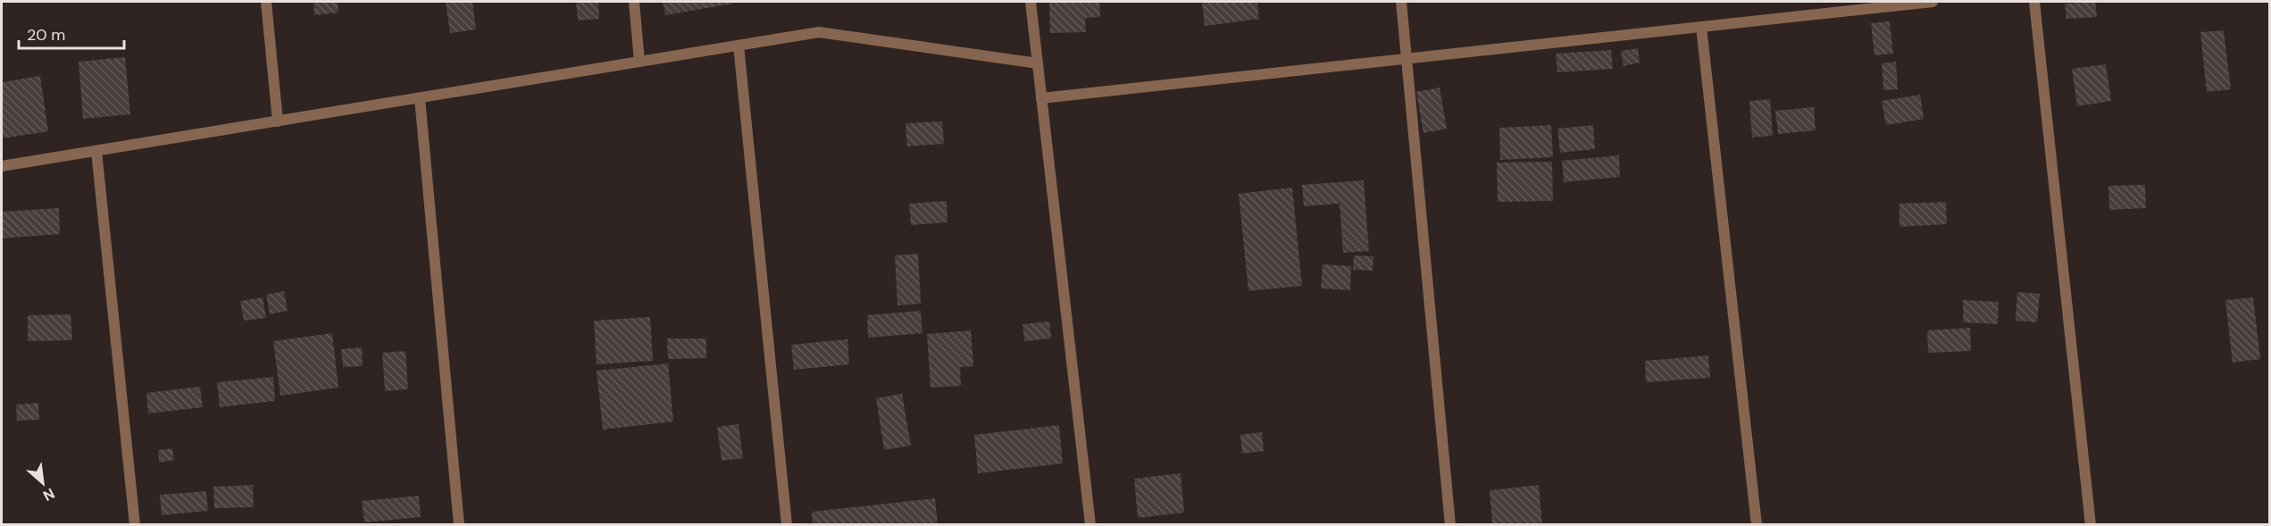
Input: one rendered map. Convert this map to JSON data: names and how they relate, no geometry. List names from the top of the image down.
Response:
{
  "scale_bar": "20 m",
  "north": "bottom right"
}
